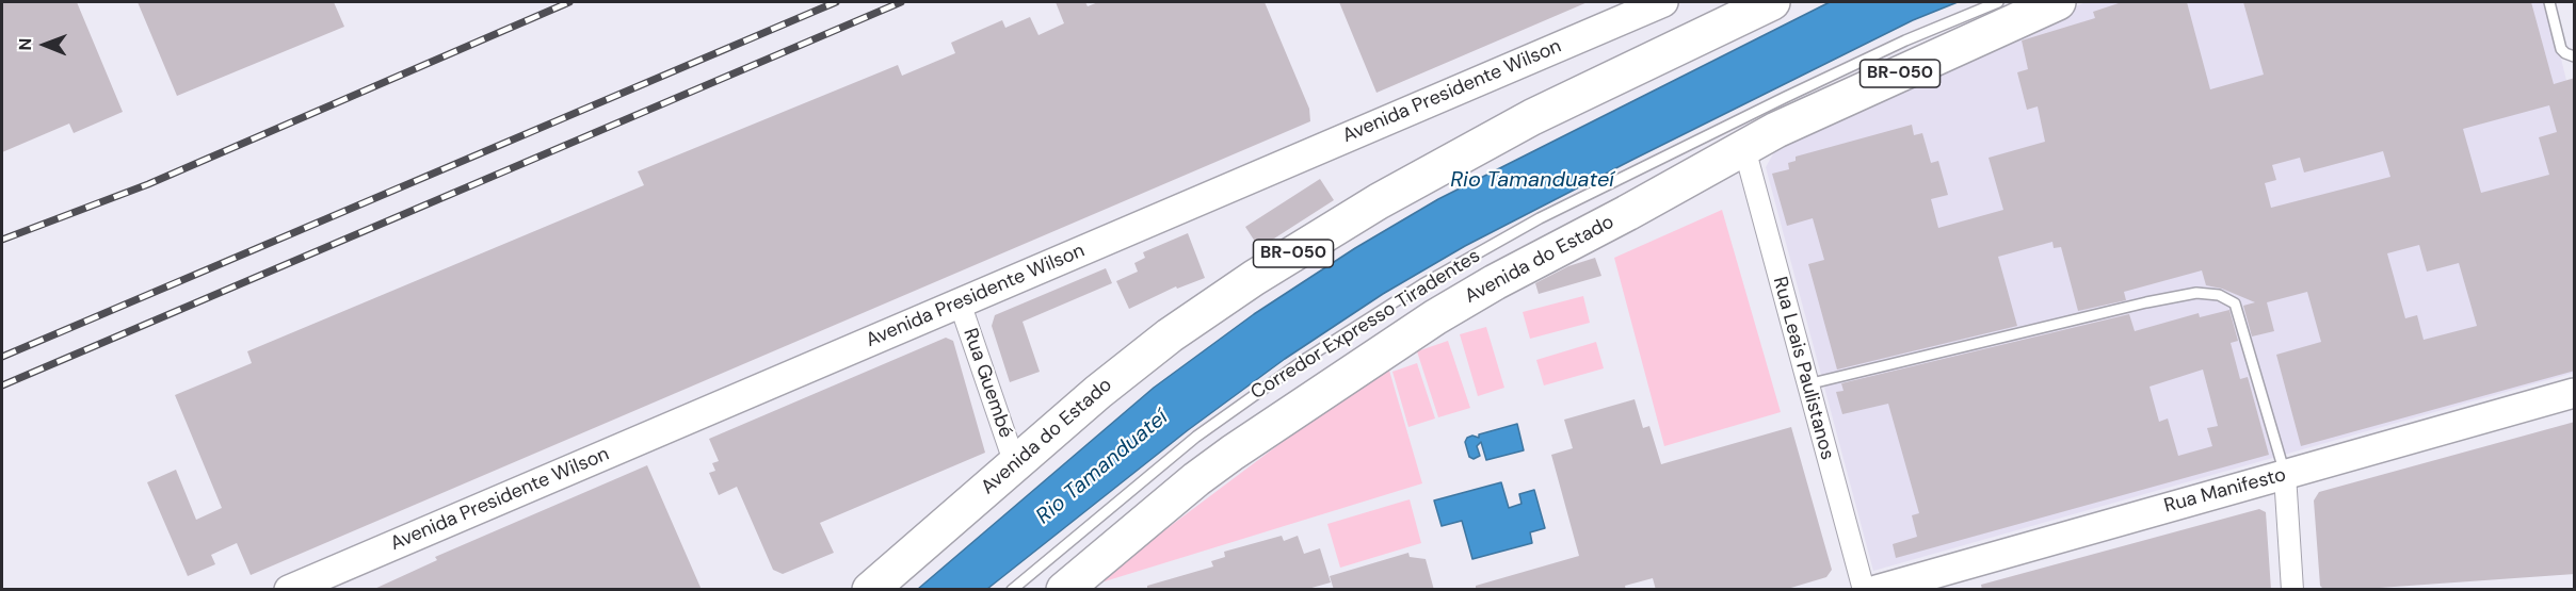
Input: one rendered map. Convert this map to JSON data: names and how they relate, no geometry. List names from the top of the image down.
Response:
{
  "streets": {
    "highway": ["BR-050", "Avenida do Estado"],
    "main road": ["Avenida Presidente Wilson", "Rua Manifesto"],
    "street": ["Rua Leais Paulistanos", "Rua Guembé"],
    "lane": ["Corredor Expresso Tiradentes"]
  },
  "crossings": [
    ["Avenida Presidente Wilson", "Rua Guembé"],
    ["Avenida do Estado", "Rua Leais Paulistanos"],
    ["Avenida do Estado", "Rua Guembé"]
  ],
  "water": ["Rio Tamanduateí"],
  "north": "left"
}
